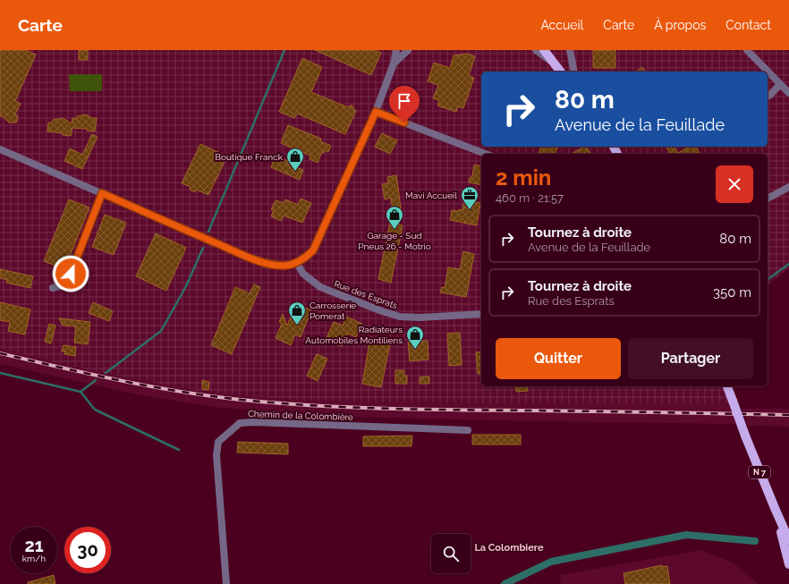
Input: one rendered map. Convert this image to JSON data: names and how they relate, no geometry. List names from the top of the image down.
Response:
{
  "streets": {
    "main road": ["N 7"],
    "street": ["Rue des Esprats", "Chemin de la Colombière"]
  },
  "districts": ["La Colombiere"],
  "places": {
    "shop": [
      "Boutique Franck",
      "Garage - Sud Pneus 26 - Motrio",
      "Carrosserie Pomerat",
      "Radiateurs Automobiles Montiliens"
    ],
    "office": ["Mavi Accueil"]
  },
  "page": {
    "header": "Carte",
    "nav": [
      "Accueil",
      "Carte",
      "À propos",
      "Contact"
    ],
    "turn": ["80 m", "Avenue de la Feuillade"],
    "heading": ["2 min", "460 m · 21:57"],
    "list": [
      {
        "name": "Tournez à droite",
        "note": "Avenue de la Feuillade",
        "value": "80 m"
      },
      {
        "name": "Tournez à droite",
        "note": "Rue des Esprats",
        "value": "350 m"
      }
    ],
    "buttons": ["Quitter", "Partager"],
    "speed": "21 km/h",
    "limit": "30"
  }
}
